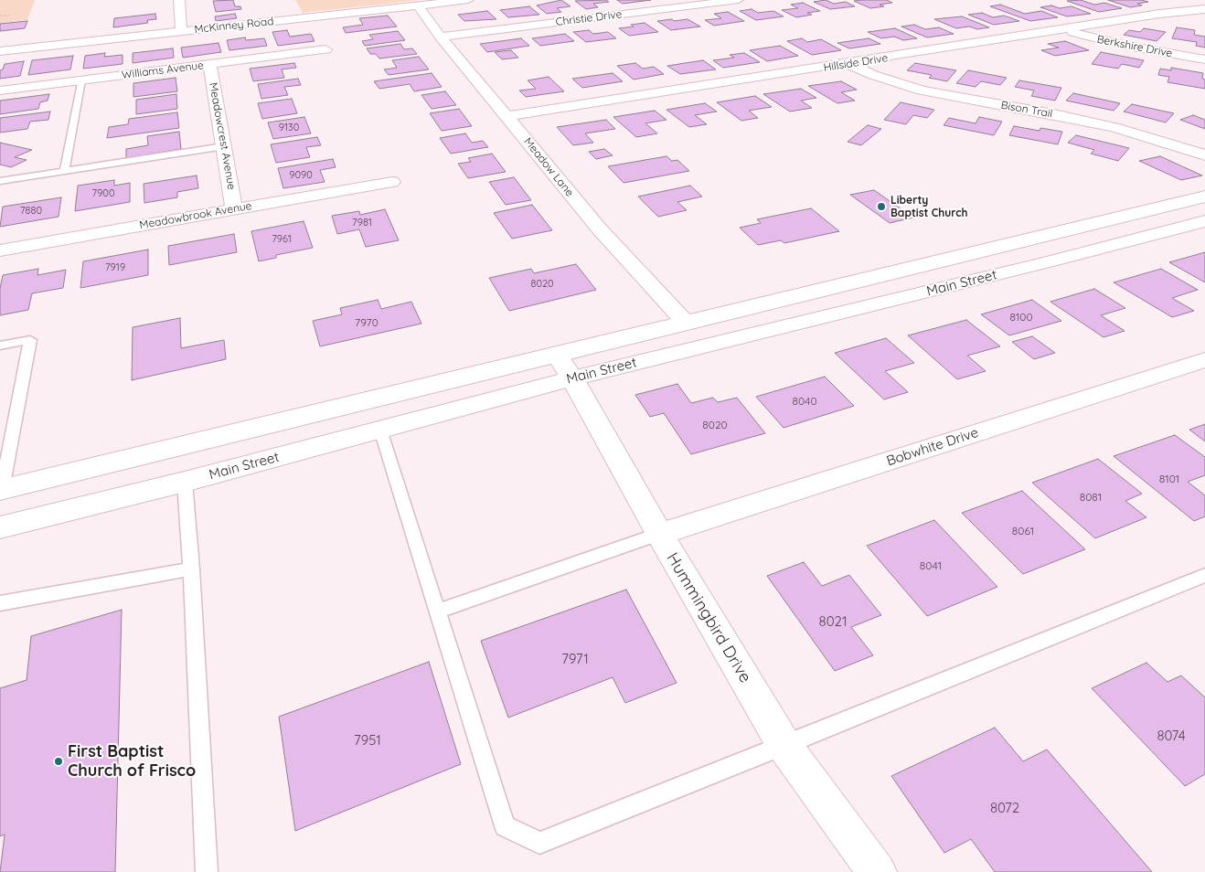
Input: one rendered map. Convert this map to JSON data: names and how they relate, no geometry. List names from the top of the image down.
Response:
{
  "streets": {
    "street": [
      "Christie Drive",
      "McKinney Road",
      "Berkshire Drive",
      "Hillside Drive",
      "Williams Avenue",
      "Bison Trail",
      "Meadowcrest Avenue",
      "Meadow Lane",
      "Meadowbrook Avenue",
      "Main Street",
      "Bobwhite Drive",
      "Hummingbird Drive"
    ]
  },
  "crossings": [
    ["Christie Drive", "Meadow Lane"],
    ["McKinney Road", "Meadow Lane"],
    ["Berkshire Drive", "Hillside Drive"],
    ["Hillside Drive", "Bison Trail"],
    ["Hillside Drive", "Meadow Lane"],
    ["Williams Avenue", "Meadowcrest Avenue"],
    ["Meadowcrest Avenue", "Meadowbrook Avenue"],
    ["Meadow Lane", "Main Street"],
    ["Main Street", "Hummingbird Drive"],
    ["Bobwhite Drive", "Hummingbird Drive"]
  ],
  "places": ["Liberty Baptist Church", "First Baptist Church of Frisco"],
  "house_numbers": [
    "9130",
    "9090",
    "7900",
    "7880",
    "7981",
    "7961",
    "7919",
    "8020",
    "8100",
    "7970",
    "8040",
    "8020",
    "8101",
    "8081",
    "8061",
    "8041",
    "8021",
    "7971",
    "8074",
    "7951",
    "8072"
  ]
}
